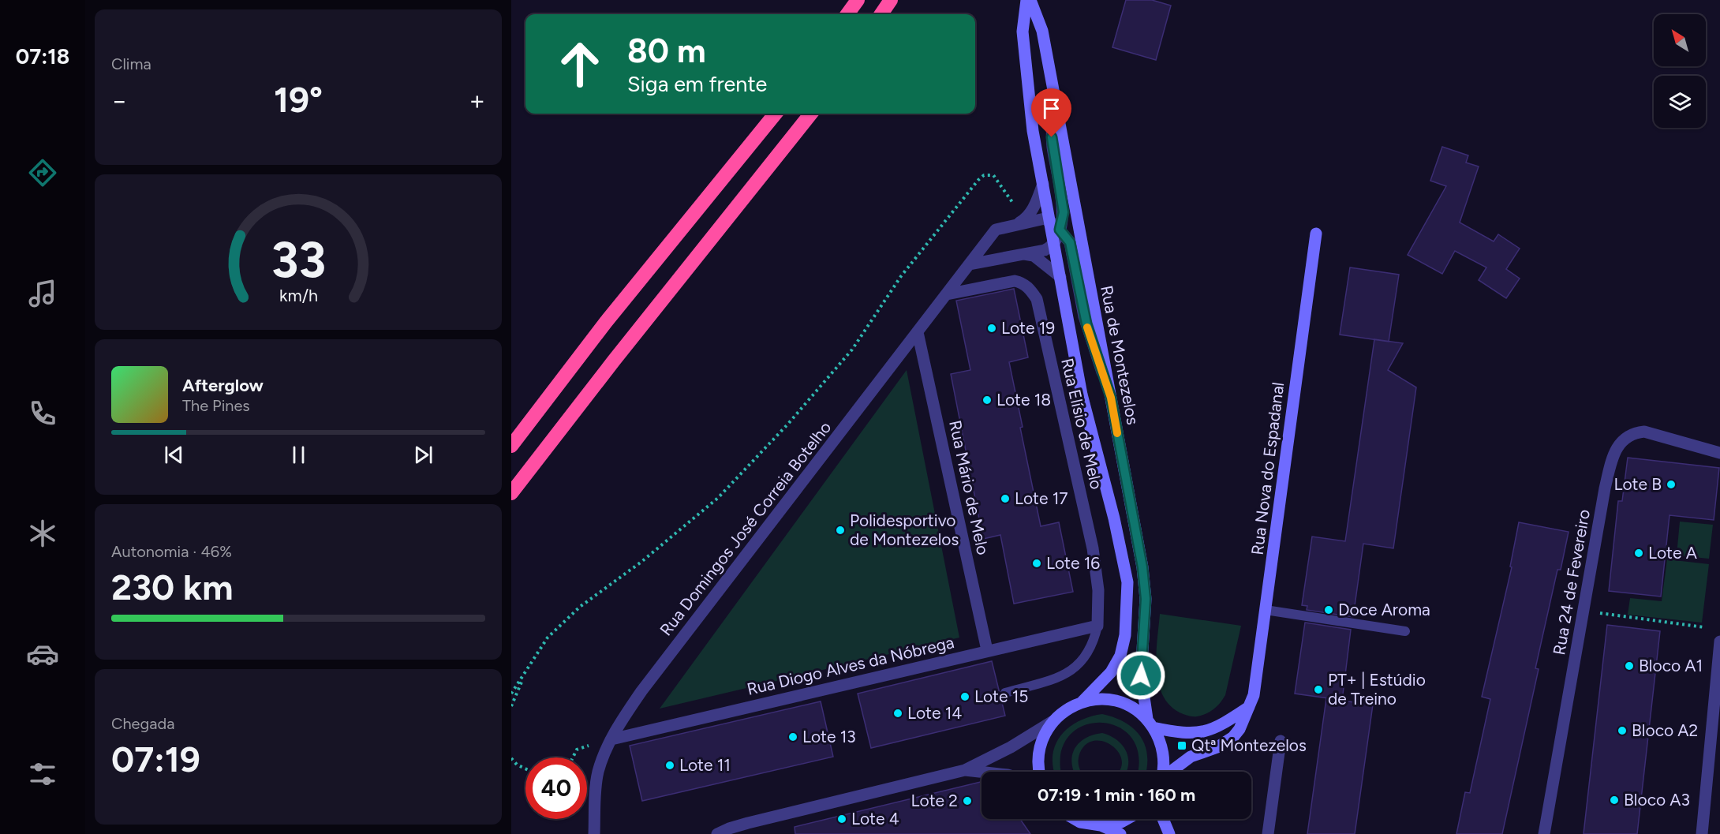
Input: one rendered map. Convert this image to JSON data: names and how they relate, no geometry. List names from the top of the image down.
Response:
{
  "streets": {
    "street": [
      "Rua de Montezelos",
      "Rua Elísio de Melo",
      "Rua Nova do Espadanal",
      "Rua Mário de Melo",
      "Rua Domingos José Correia Botelho",
      "Rua 24 de Fevereiro",
      "Rua Diogo Alves da Nóbrega"
    ]
  },
  "crossings": [
    ["Rua de Montezelos", "Rua Domingos José Correia Botelho"],
    ["Rua Elísio de Melo", "Rua Domingos José Correia Botelho"],
    ["Rua Elísio de Melo", "Rua Diogo Alves da Nóbrega"],
    ["Rua Mário de Melo", "Rua Domingos José Correia Botelho"],
    ["Rua Mário de Melo", "Rua Diogo Alves da Nóbrega"],
    ["Rua Domingos José Correia Botelho", "Rua Diogo Alves da Nóbrega"]
  ],
  "places": {
    "other": [
      "Lote 19",
      "Lote 18",
      "Lote B",
      "Lote 17",
      "Polidesportivo de Montezelos",
      "Lote A",
      "Lote 16",
      "Doce Aroma",
      "Bloco A1",
      "PT+ | Estúdio de Treino",
      "Lote 15",
      "Lote 14",
      "Bloco A2",
      "Lote 13",
      "Lote 11",
      "Bloco A3",
      "Lote 2",
      "Lote 4"
    ],
    "transit": ["Qtª Montezelos"]
  },
  "north": "top left",
  "page": {
    "tabs": "07:18",
    "tile": [
      "Clima",
      ["Autonomia · 46%", "230 km"],
      ["Chegada", "07:19"]
    ],
    "turn": ["80 m", "Siga em frente"],
    "heat": ["−", "19°", "+"],
    "song": ["Afterglow", "The Pines"],
    "limit": "40",
    "trip": "07:19 · 1 min · 160 m",
    "gauge": ["33", "km/h"]
  }
}
